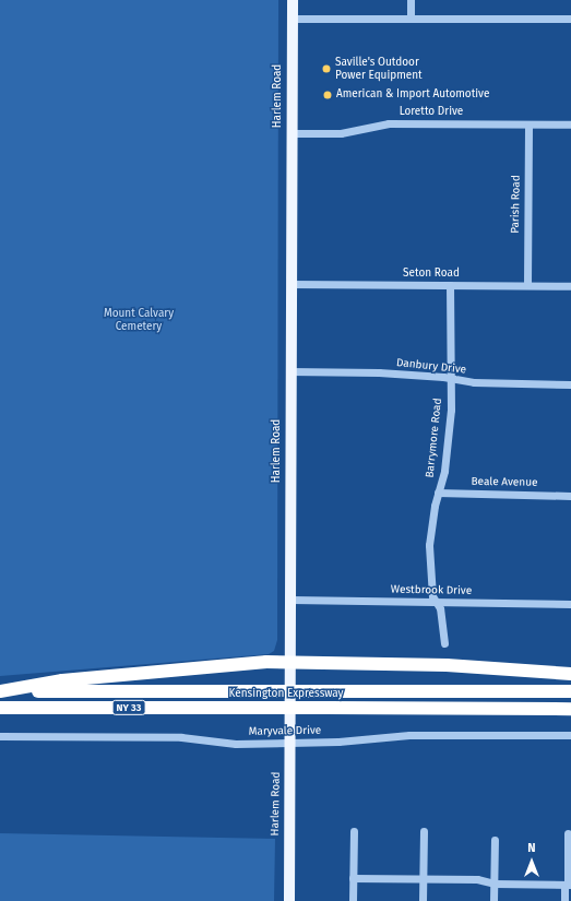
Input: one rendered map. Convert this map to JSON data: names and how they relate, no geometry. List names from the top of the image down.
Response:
{
  "streets": {
    "highway": ["Kensington Expressway", "NY 33"],
    "main road": ["Harlem Road"],
    "street": [
      "Loretto Drive",
      "Parish Road",
      "Seton Road",
      "Danbury Drive",
      "Barrymore Road",
      "Beale Avenue",
      "Westbrook Drive",
      "Maryvale Drive"
    ]
  },
  "crossings": [
    ["Harlem Road", "Loretto Drive"],
    ["Harlem Road", "Seton Road"],
    ["Harlem Road", "Danbury Drive"],
    ["Harlem Road", "Westbrook Drive"],
    ["Harlem Road", "Maryvale Drive"],
    ["Loretto Drive", "Parish Road"],
    ["Parish Road", "Seton Road"],
    ["Seton Road", "Barrymore Road"],
    ["Danbury Drive", "Barrymore Road"],
    ["Barrymore Road", "Beale Avenue"],
    ["Barrymore Road", "Westbrook Drive"]
  ],
  "parks": ["Mount Calvary Cemetery"],
  "places": ["Saville's Outdoor Power Equipment", "American & Import Automotive"],
  "north": "top"
}
